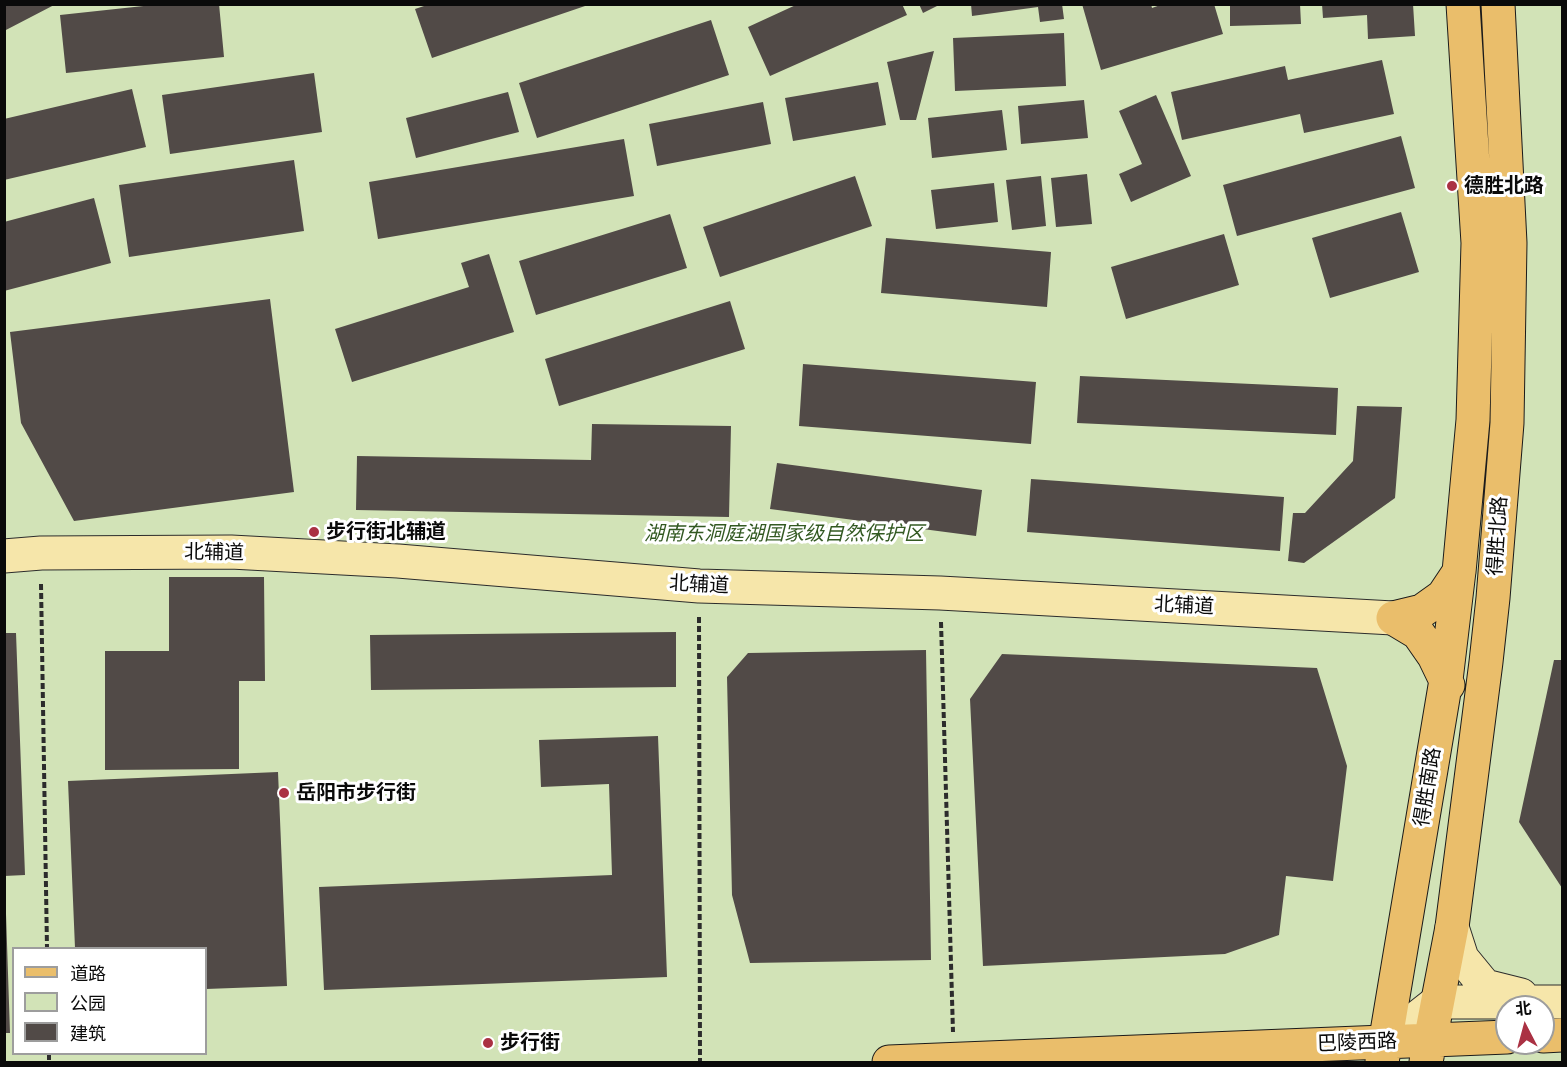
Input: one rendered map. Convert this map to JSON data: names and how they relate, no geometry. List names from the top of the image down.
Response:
{
  "streets": {
    "main road": [
      "得胜北路",
      "北辅道",
      "得胜南路",
      "巴陵西路"
    ]
  },
  "crossings": [
    ["得胜北路", "巴陵西路"],
    ["得胜南路", "巴陵西路"]
  ],
  "parks": ["湖南东洞庭湖国家级自然保护区"],
  "places": [
    "德胜北路",
    "步行街北辅道",
    "岳阳市步行街",
    "步行街"
  ],
  "legend": ["道路", "公园", "建筑"],
  "north": "top"
}
